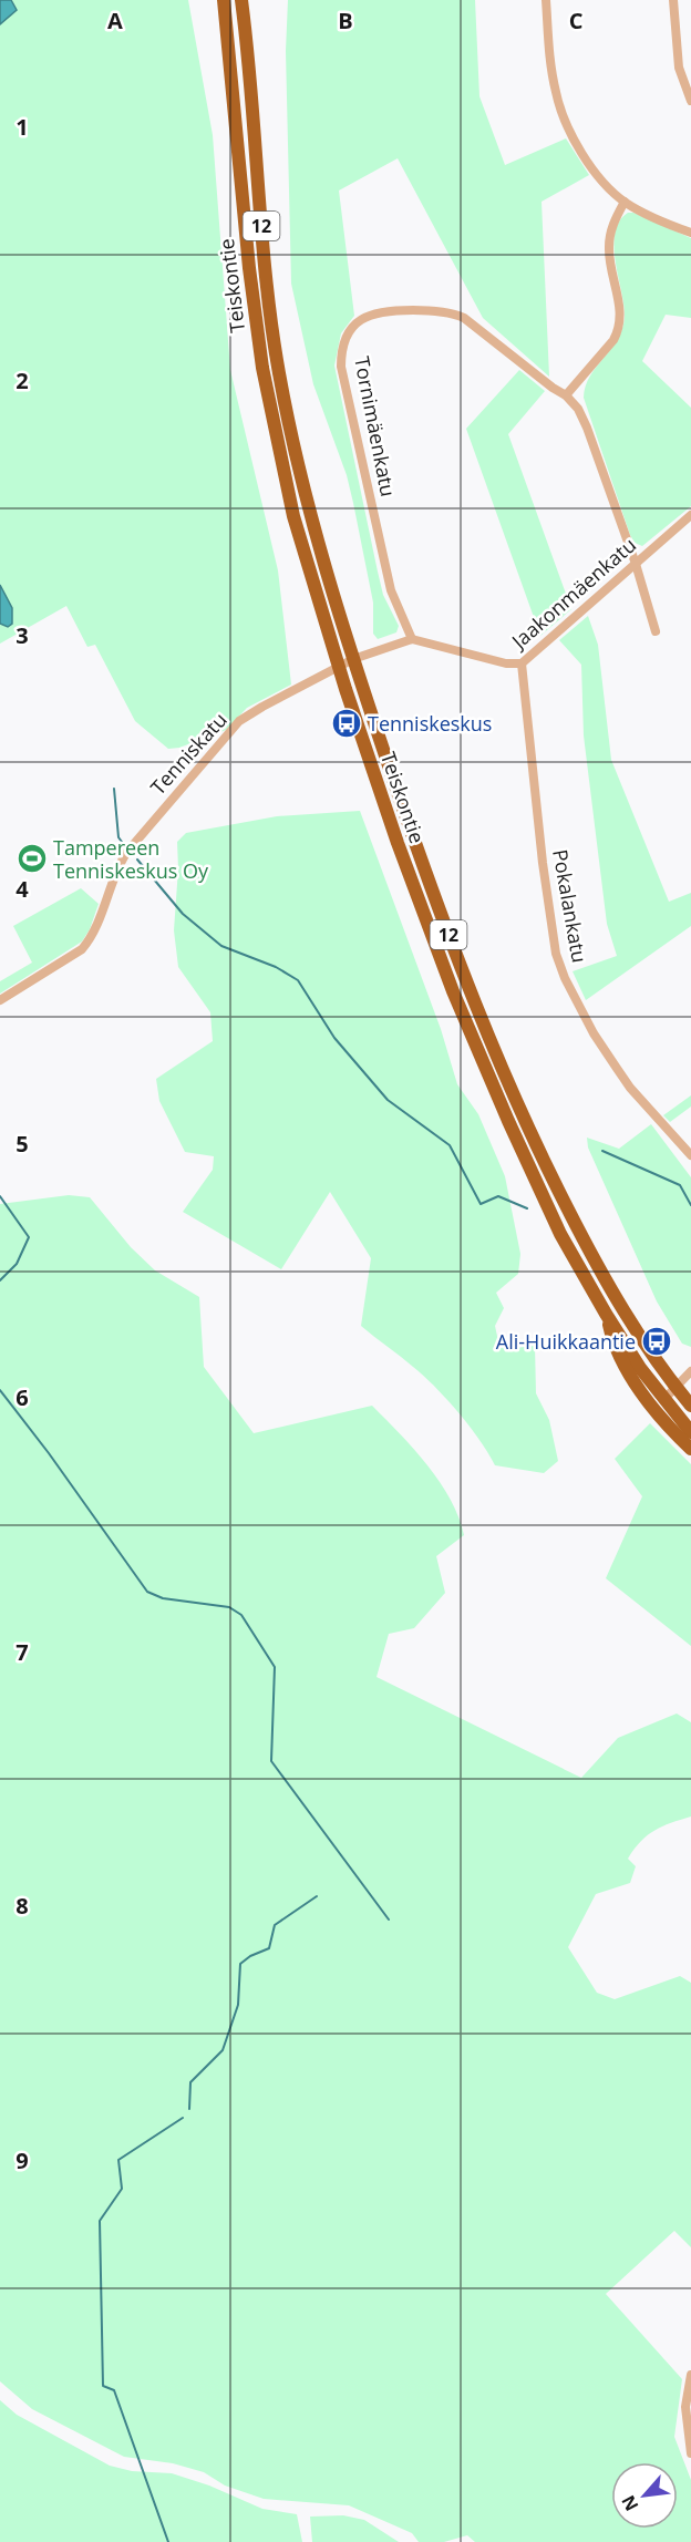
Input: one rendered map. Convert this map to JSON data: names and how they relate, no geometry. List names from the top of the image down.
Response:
{
  "streets": {
    "highway": ["12", "Teiskontie"],
    "street": [
      "Tornimäenkatu",
      "Jaakonmäenkatu",
      "Tenniskatu",
      "Pokalankatu"
    ]
  },
  "crossings": [
    ["12", "Teiskontie"],
    ["Teiskontie", "Tenniskatu"],
    ["Tornimäenkatu", "Jaakonmäenkatu"],
    ["Jaakonmäenkatu", "Pokalankatu"]
  ],
  "places": {
    "bus stop": ["Tenniskeskus", "Ali-Huikkaantie"],
    "sports": ["Tampereen Tenniskeskus Oy"]
  },
  "north": "bottom left",
  "grid": {
    "columns": ["A", "B", "C"],
    "rows": [
      "1",
      "2",
      "3",
      "4",
      "5",
      "6",
      "7",
      "8",
      "9"
    ]
  }
}
